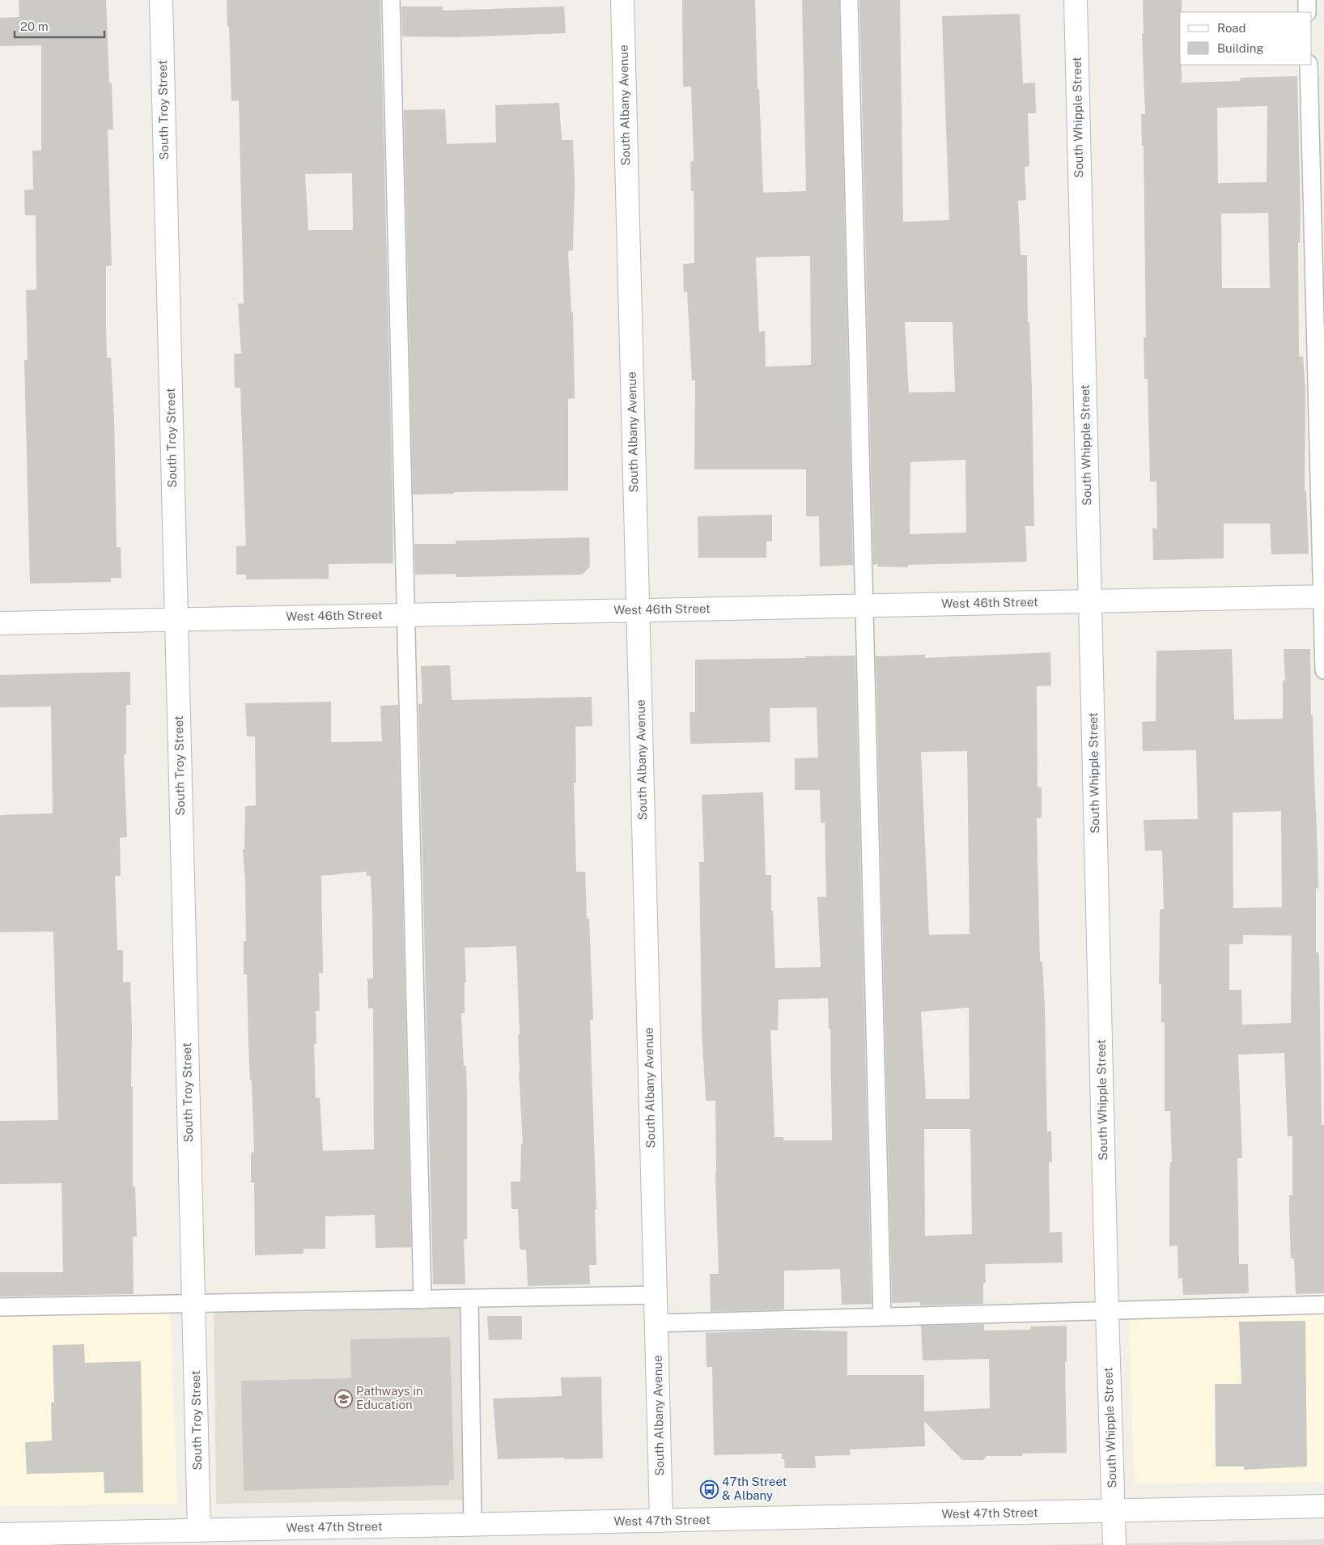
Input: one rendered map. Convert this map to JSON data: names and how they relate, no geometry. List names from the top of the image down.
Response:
{
  "streets": {
    "street": [
      "South Albany Avenue",
      "South Troy Street",
      "South Whipple Street",
      "West 46th Street",
      "West 47th Street"
    ]
  },
  "crossings": [
    ["South Albany Avenue", "West 46th Street"],
    ["South Albany Avenue", "West 47th Street"],
    ["South Troy Street", "West 46th Street"],
    ["South Troy Street", "West 47th Street"],
    ["South Whipple Street", "West 46th Street"],
    ["South Whipple Street", "West 47th Street"]
  ],
  "places": {
    "school or university": ["Pathways in Education"],
    "bus stop": ["47th Street & Albany"]
  },
  "legend": ["Road", "Building"],
  "scale_bar": "20 m"
}
